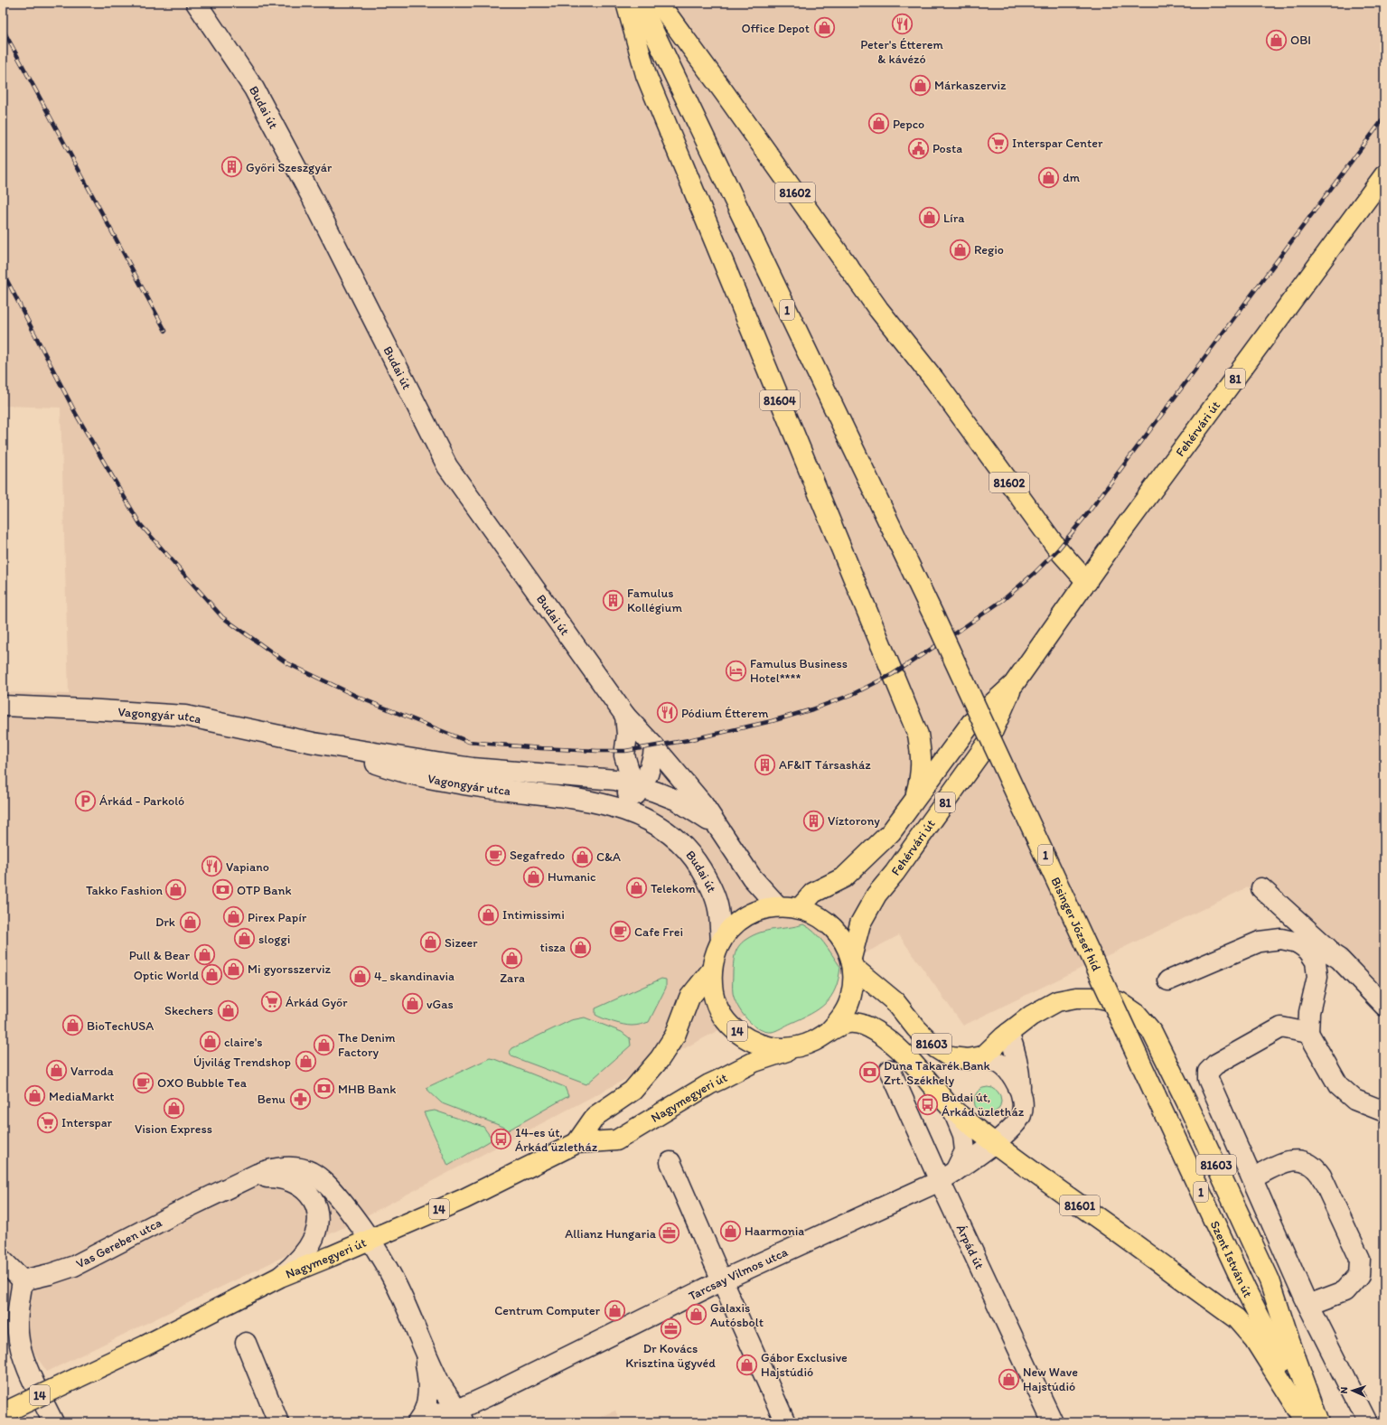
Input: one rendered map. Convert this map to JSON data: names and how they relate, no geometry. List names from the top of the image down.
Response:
{
  "streets": {
    "main road": [
      "81602",
      "1",
      "81",
      "81604",
      "Fehérvári út",
      "Bisinger József híd",
      "14",
      "81603",
      "Nagymegyeri út",
      "81601",
      "Szent István út"
    ],
    "street": [
      "Budai út",
      "Vagongyár utca",
      "Vas Gereben utca",
      "Árpád út",
      "Tarcsay Vilmos utca"
    ]
  },
  "crossings": [
    ["Budai út", "Vagongyár utca"],
    ["Budai út", "14"],
    ["81602", "Fehérvári út"],
    ["81604", "Fehérvári út"],
    ["Fehérvári út", "14"],
    ["Fehérvári út", "81603"],
    ["Bisinger József híd", "Szent István út"],
    ["14", "81603"],
    ["14", "Nagymegyeri út"],
    ["14", "81601"],
    ["81603", "Tarcsay Vilmos utca"],
    ["Nagymegyeri út", "Vas Gereben utca"],
    ["81601", "Tarcsay Vilmos utca"],
    ["Árpád út", "Tarcsay Vilmos utca"]
  ],
  "places": {
    "restaurant": ["Peter's Étterem & kávézó", "Pódium Étterem", "Vapiano"],
    "shop": [
      "Office Depot",
      "OBI",
      "Márkaszerviz",
      "Pepco",
      "dm",
      "Líra",
      "Regio",
      "C&A",
      "Humanic",
      "Telekom",
      "Takko Fashion",
      "Intimissimi",
      "Pirex Papír",
      "Drk",
      "sloggi",
      "Sizeer",
      "tisza",
      "Pull & Bear",
      "Zara",
      "Mi gyorsszerviz",
      "Optic World",
      "4_ skandinavia",
      "vGas",
      "Skechers",
      "BioTechUSA",
      "claire's",
      "The Denim Factory",
      "Újvilág Trendshop",
      "Varroda",
      "MediaMarkt",
      "Vision Express",
      "Haarmonia",
      "Centrum Computer",
      "Galaxis Autósbolt",
      "Gábor Exclusive Hajstúdió",
      "New Wave Hajstúdió"
    ],
    "supermarket": ["Interspar Center", "Árkád Győr", "Interspar"],
    "public building": ["Posta"],
    "building": [
      "Győri Szeszgyár",
      "Famulus Kollégium",
      "AF&IT Társasház",
      "Víztorony"
    ],
    "hotel": ["Famulus Business Hotel****"],
    "parking": ["Árkád - Parkoló"],
    "cafe": ["Segafredo", "Cafe Frei", "OXO Bubble Tea"],
    "bank": ["OTP Bank", "Duna Takarék Bank Zrt. Székhely", "MHB Bank"],
    "pharmacy": ["Benu"],
    "bus stop": ["Budai út, Árkád üzletház", "14-es út, Árkád üzletház"],
    "office": ["Allianz Hungaria", "Dr Kovács Krisztina ügyvéd"]
  },
  "north": "left"
}
